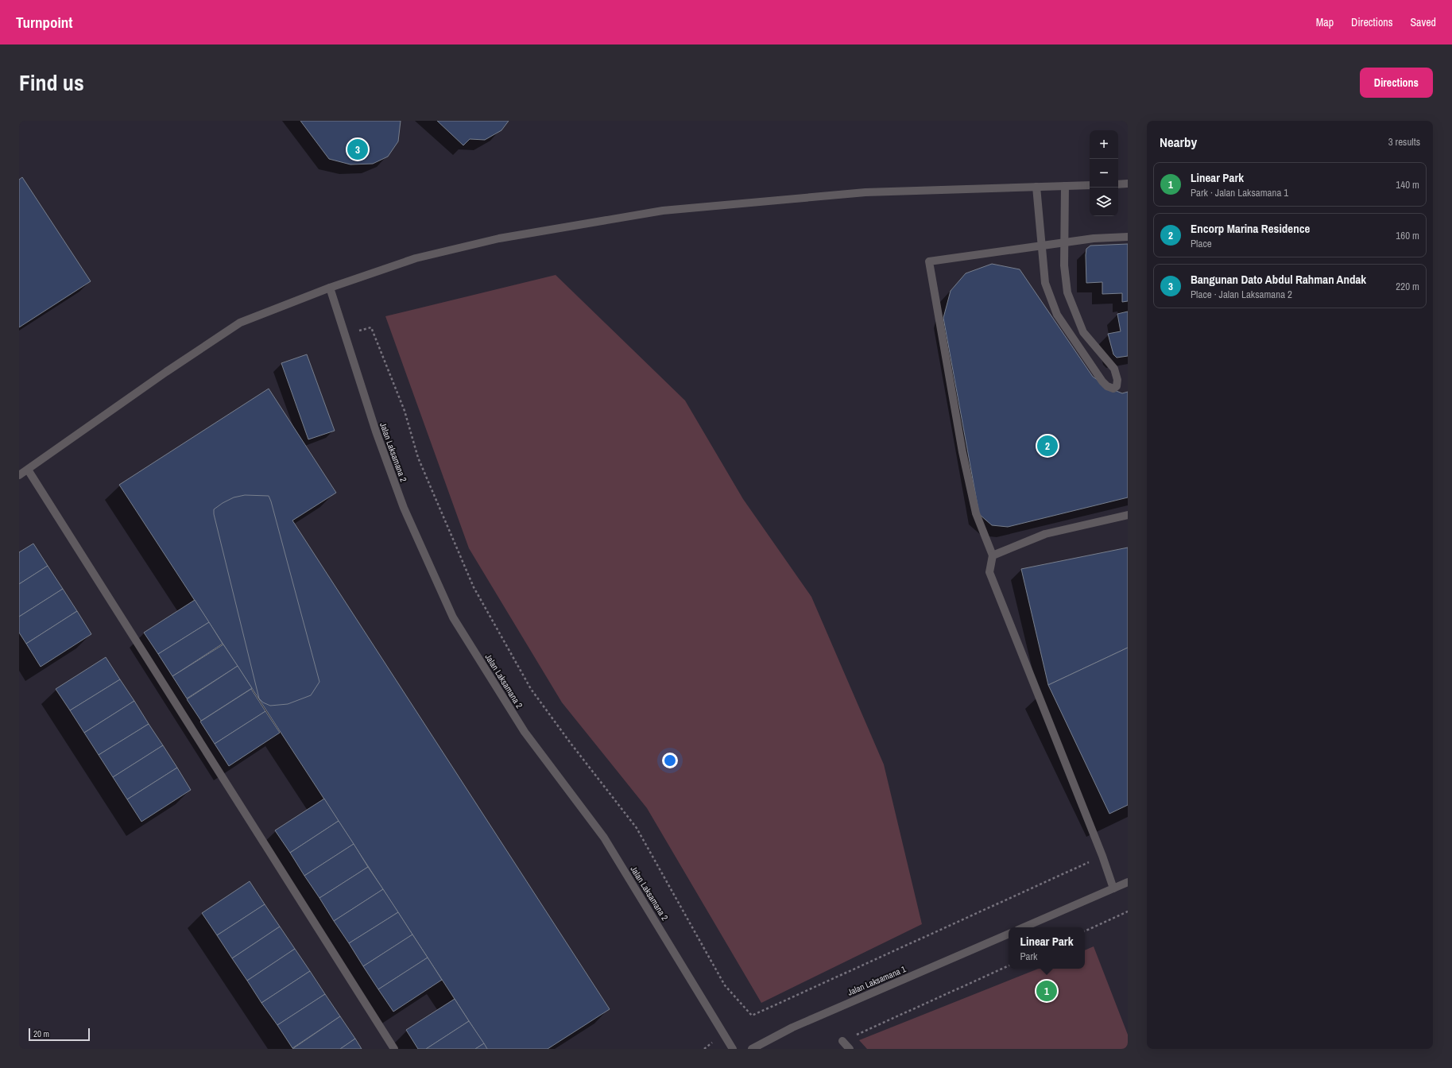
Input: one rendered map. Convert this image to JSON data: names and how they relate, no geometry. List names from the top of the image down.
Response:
{
  "streets": {
    "street": ["Jalan Laksamana 2", "Jalan Laksamana 1"]
  },
  "scale_bar": "20 m",
  "page": {
    "header": "Turnpoint",
    "nav": ["Map", "Directions", "Saved"],
    "title": "Find us",
    "buttons": "Directions",
    "heading": ["Nearby", "3 results"],
    "map_buttons": ["+", "−"],
    "pins": ["3", "2", "1"],
    "list": [
      {
        "mark": "1",
        "name": "Linear Park",
        "note": "Park · Jalan Laksamana 1",
        "value": "140 m"
      },
      {
        "mark": "2",
        "name": "Encorp Marina Residence",
        "note": "Place",
        "value": "160 m"
      },
      {
        "mark": "3",
        "name": "Bangunan Dato Abdul Rahman Andak",
        "note": "Place · Jalan Laksamana 2",
        "value": "220 m"
      }
    ],
    "popup": ["Linear Park", "Park"],
    "scale": "20 m"
  }
}
